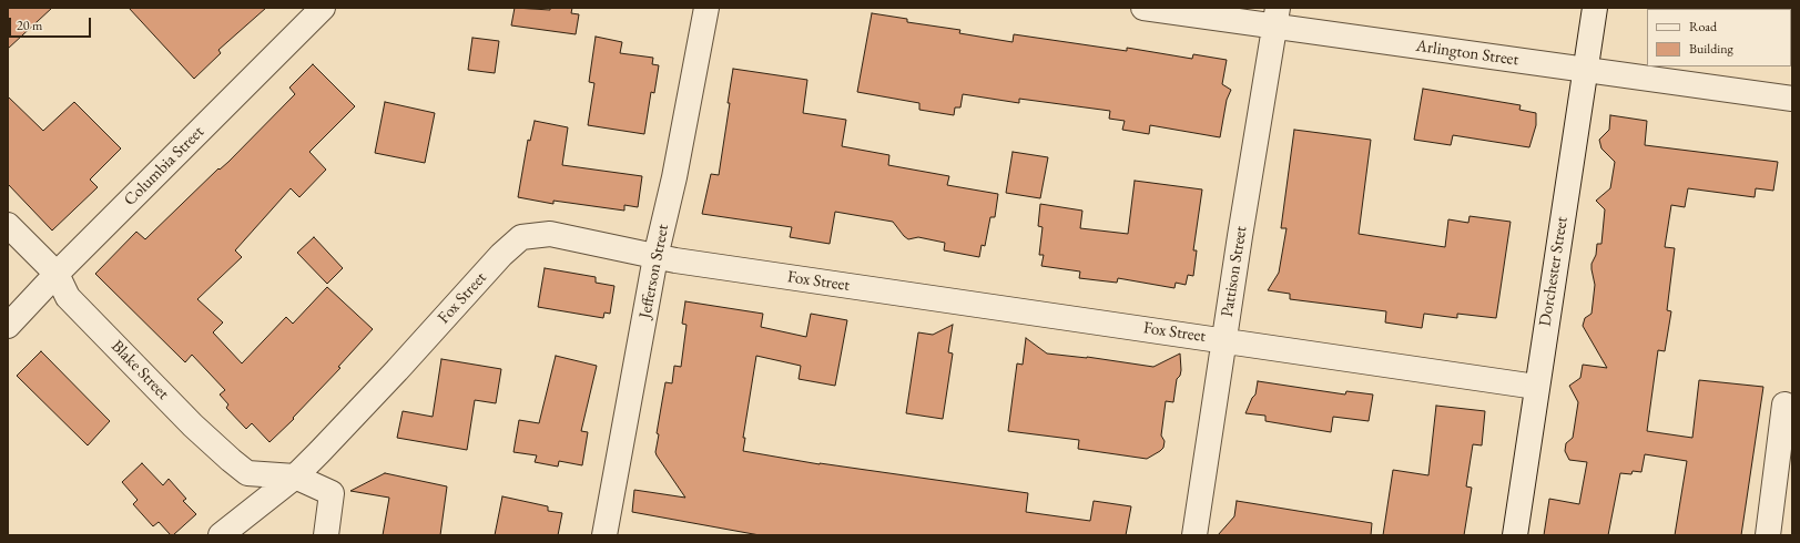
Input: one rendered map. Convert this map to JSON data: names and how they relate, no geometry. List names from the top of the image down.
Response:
{
  "streets": {
    "street": [
      "Arlington Street",
      "Columbia Street",
      "Jefferson Street",
      "Pattison Street",
      "Dorchester Street",
      "Fox Street",
      "Blake Street"
    ]
  },
  "crossings": [
    ["Arlington Street", "Pattison Street"],
    ["Arlington Street", "Dorchester Street"],
    ["Columbia Street", "Blake Street"],
    ["Jefferson Street", "Fox Street"],
    ["Pattison Street", "Fox Street"],
    ["Dorchester Street", "Fox Street"],
    ["Fox Street", "Blake Street"]
  ],
  "legend": ["Road", "Building"],
  "scale_bar": "20 m"
}
